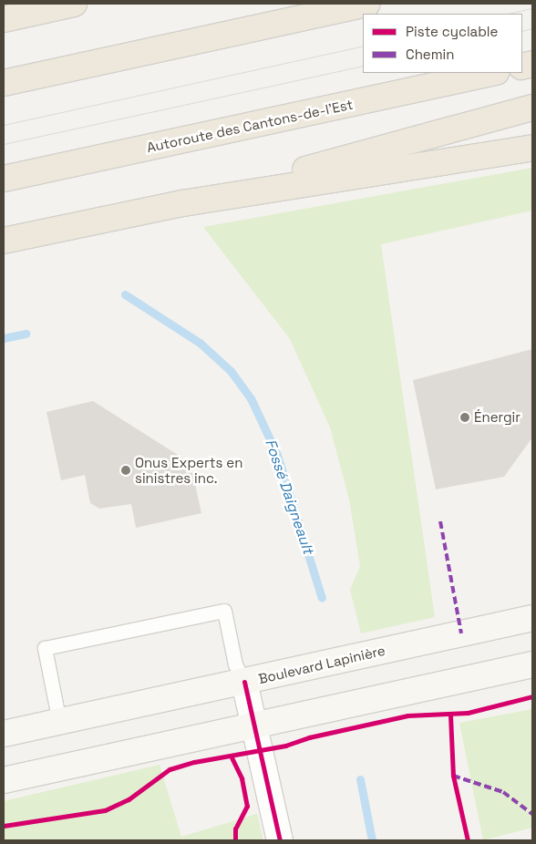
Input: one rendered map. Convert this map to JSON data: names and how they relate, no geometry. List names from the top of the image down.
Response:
{
  "streets": {
    "highway": ["Autoroute des Cantons-de-l'Est"],
    "main road": ["Boulevard Lapinière"]
  },
  "water": ["Fossé Daigneault"],
  "places": ["Énergir", "Onus Experts en sinistres inc."],
  "legend": ["Piste cyclable", "Chemin"]
}
